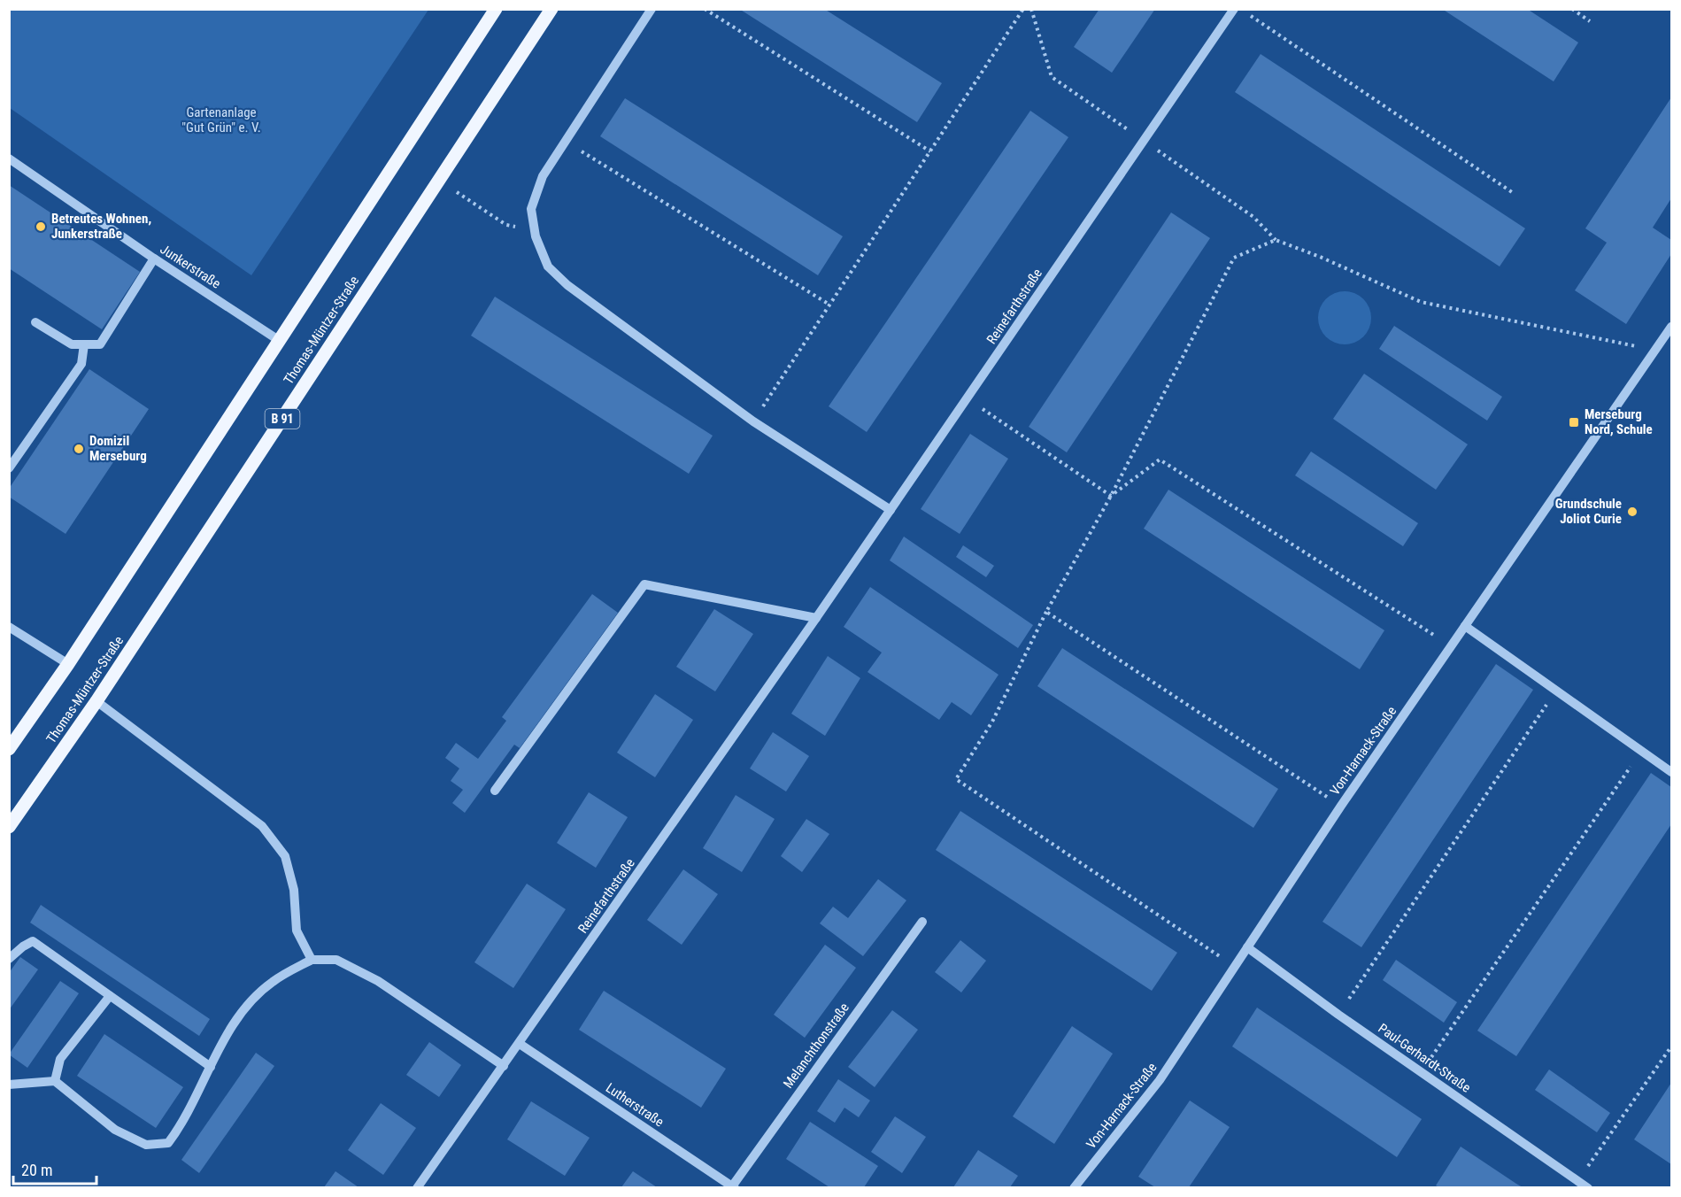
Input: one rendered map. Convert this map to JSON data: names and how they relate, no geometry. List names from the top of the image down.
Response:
{
  "streets": {
    "main road": ["Thomas-Müntzer-Straße", "B 91"],
    "street": [
      "Junkerstraße",
      "Reinefarthstraße",
      "Von-Harnack-Straße",
      "Melanchthonstraße",
      "Paul-Gerhardt-Straße",
      "Lutherstraße"
    ]
  },
  "crossings": [
    ["Reinefarthstraße", "Lutherstraße"],
    ["Von-Harnack-Straße", "Paul-Gerhardt-Straße"],
    ["Melanchthonstraße", "Lutherstraße"]
  ],
  "parks": ["Gartenanlage \"Gut Grün\" e. V."],
  "places": {
    "other": ["Betreutes Wohnen, Junkerstraße", "Domizil Merseburg", "Grundschule Joliot Curie"],
    "transit": ["Merseburg Nord, Schule"]
  },
  "scale_bar": "20 m"
}
